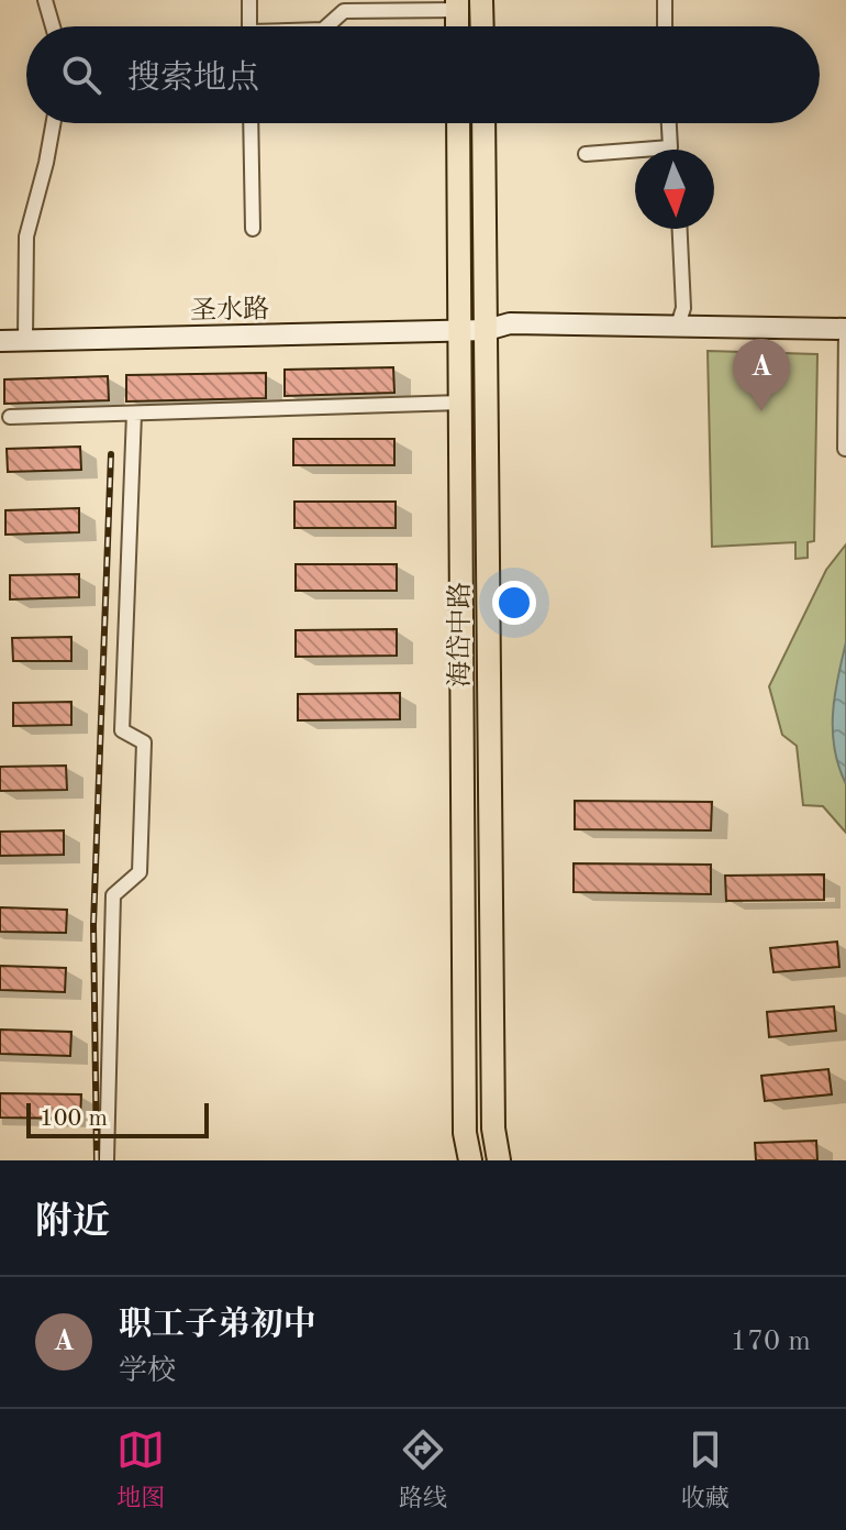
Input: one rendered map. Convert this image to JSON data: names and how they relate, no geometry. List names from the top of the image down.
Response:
{
  "streets": {
    "main road": ["海岱中路"],
    "street": ["圣水路"]
  },
  "crossings": [
    ["圣水路", "海岱中路"]
  ],
  "scale_bar": "100 m",
  "north": "bottom",
  "page": {
    "search": "搜索地点",
    "pins": "A",
    "scale": "100 m",
    "heading": "附近",
    "list": [
      {
        "mark": "A",
        "name": "职工子弟初中",
        "note": "学校",
        "value": "170 m"
      }
    ],
    "nav": ["地图", "路线", "收藏"]
  }
}
